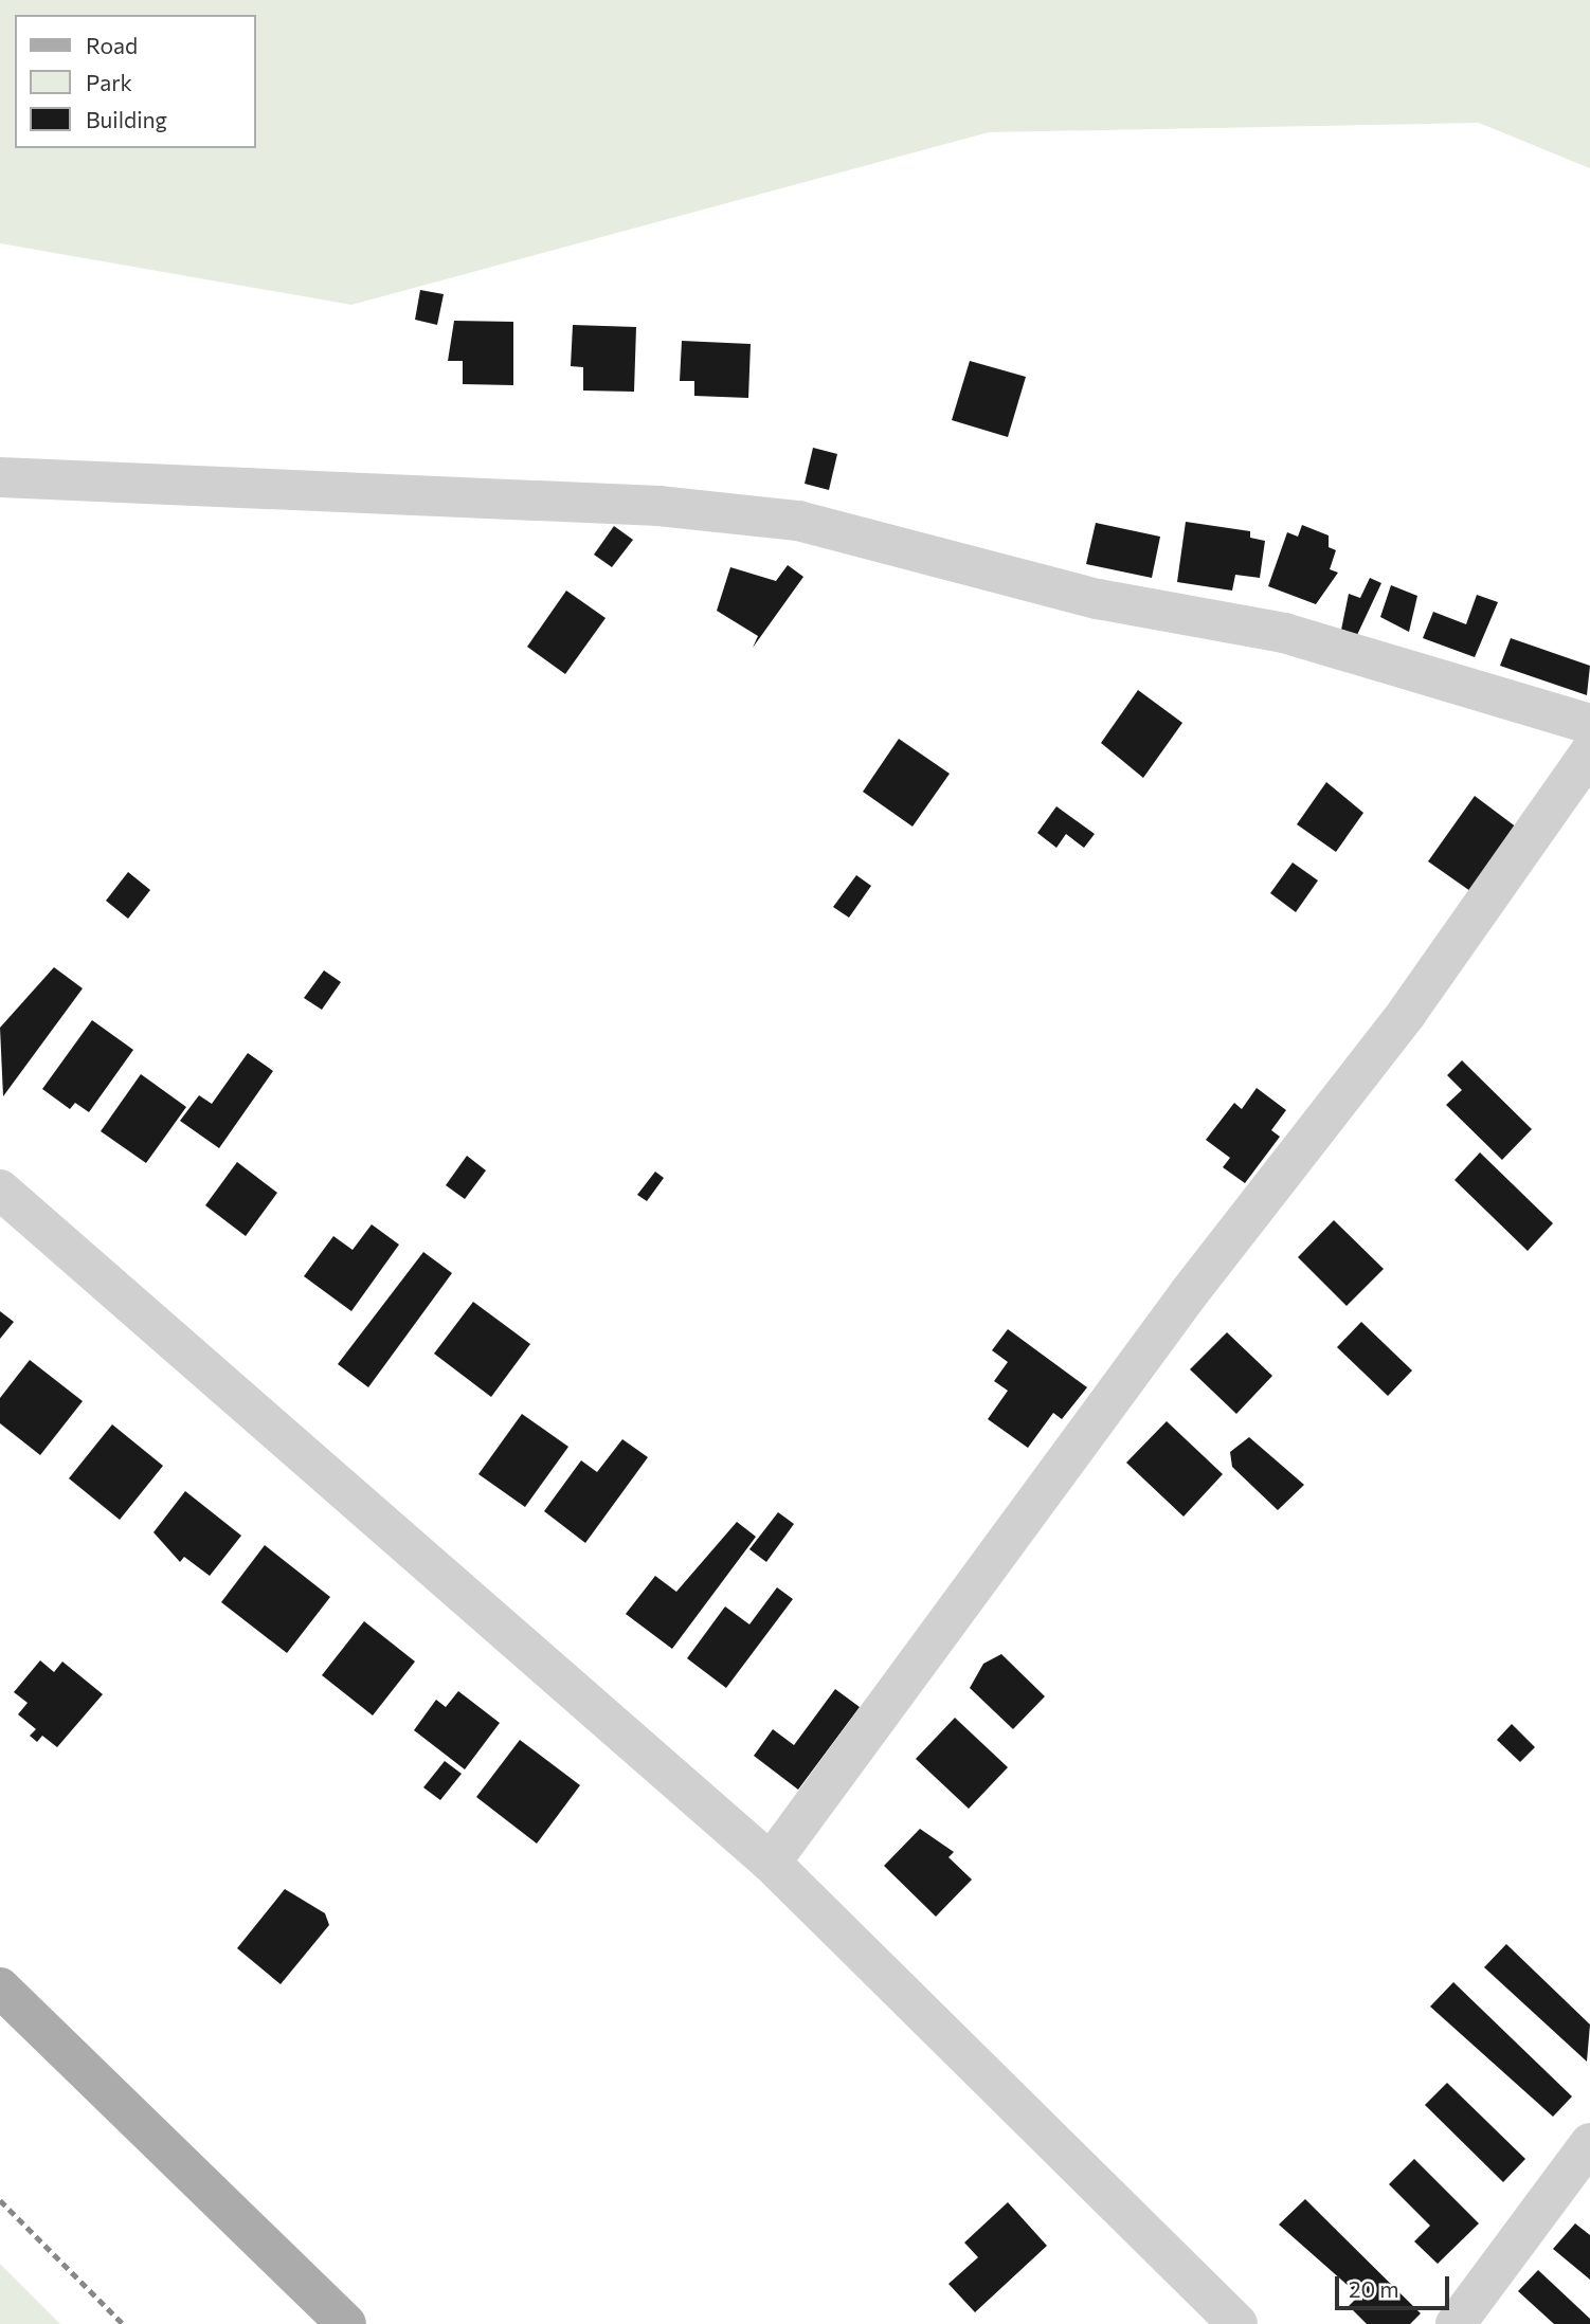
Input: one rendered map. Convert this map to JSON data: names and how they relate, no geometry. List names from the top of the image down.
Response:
{
  "legend": ["Road", "Park", "Building"],
  "scale_bar": "20 m"
}
